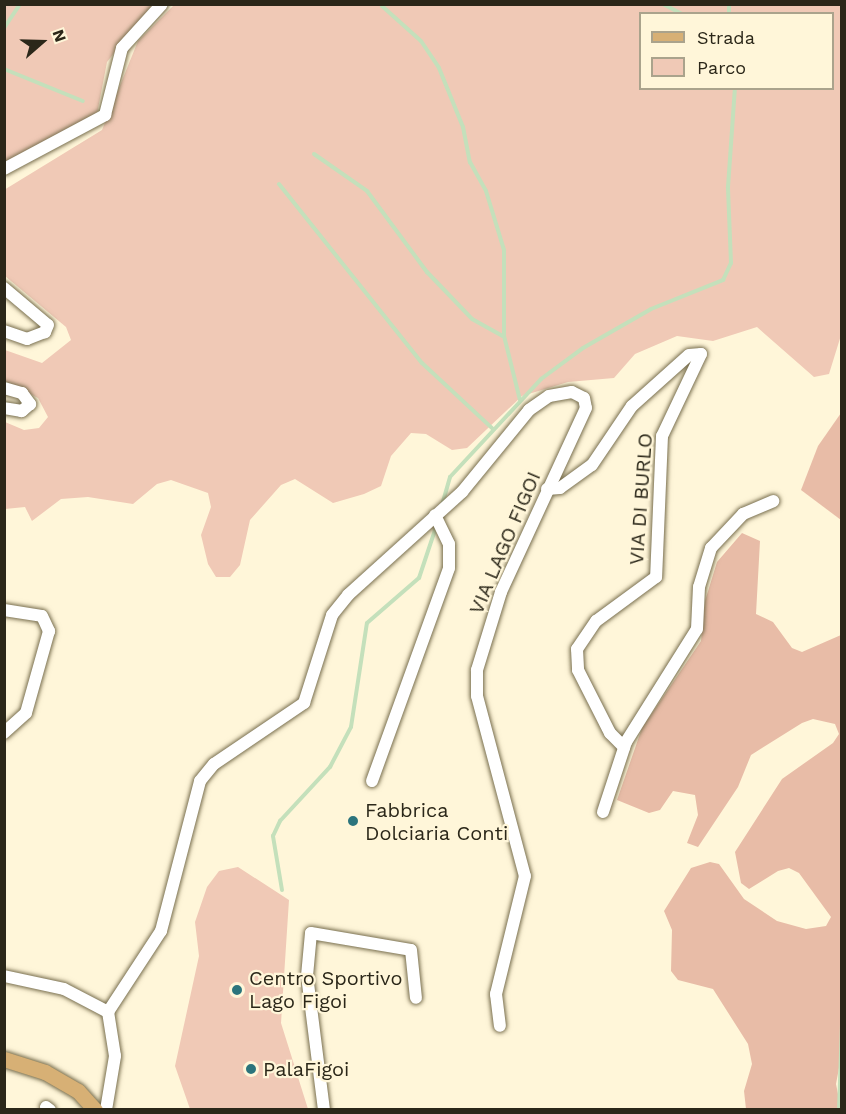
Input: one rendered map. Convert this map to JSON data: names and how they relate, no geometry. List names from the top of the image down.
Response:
{
  "streets": {
    "street": ["VIA DI BURLO", "VIA LAGO FIGOI"]
  },
  "crossings": [
    ["VIA DI BURLO", "VIA LAGO FIGOI"]
  ],
  "places": ["Fabbrica Dolciaria Conti", "Centro Sportivo Lago Figoi", "PalaFigoi"],
  "legend": ["Strada", "Parco"],
  "north": "right"
}
